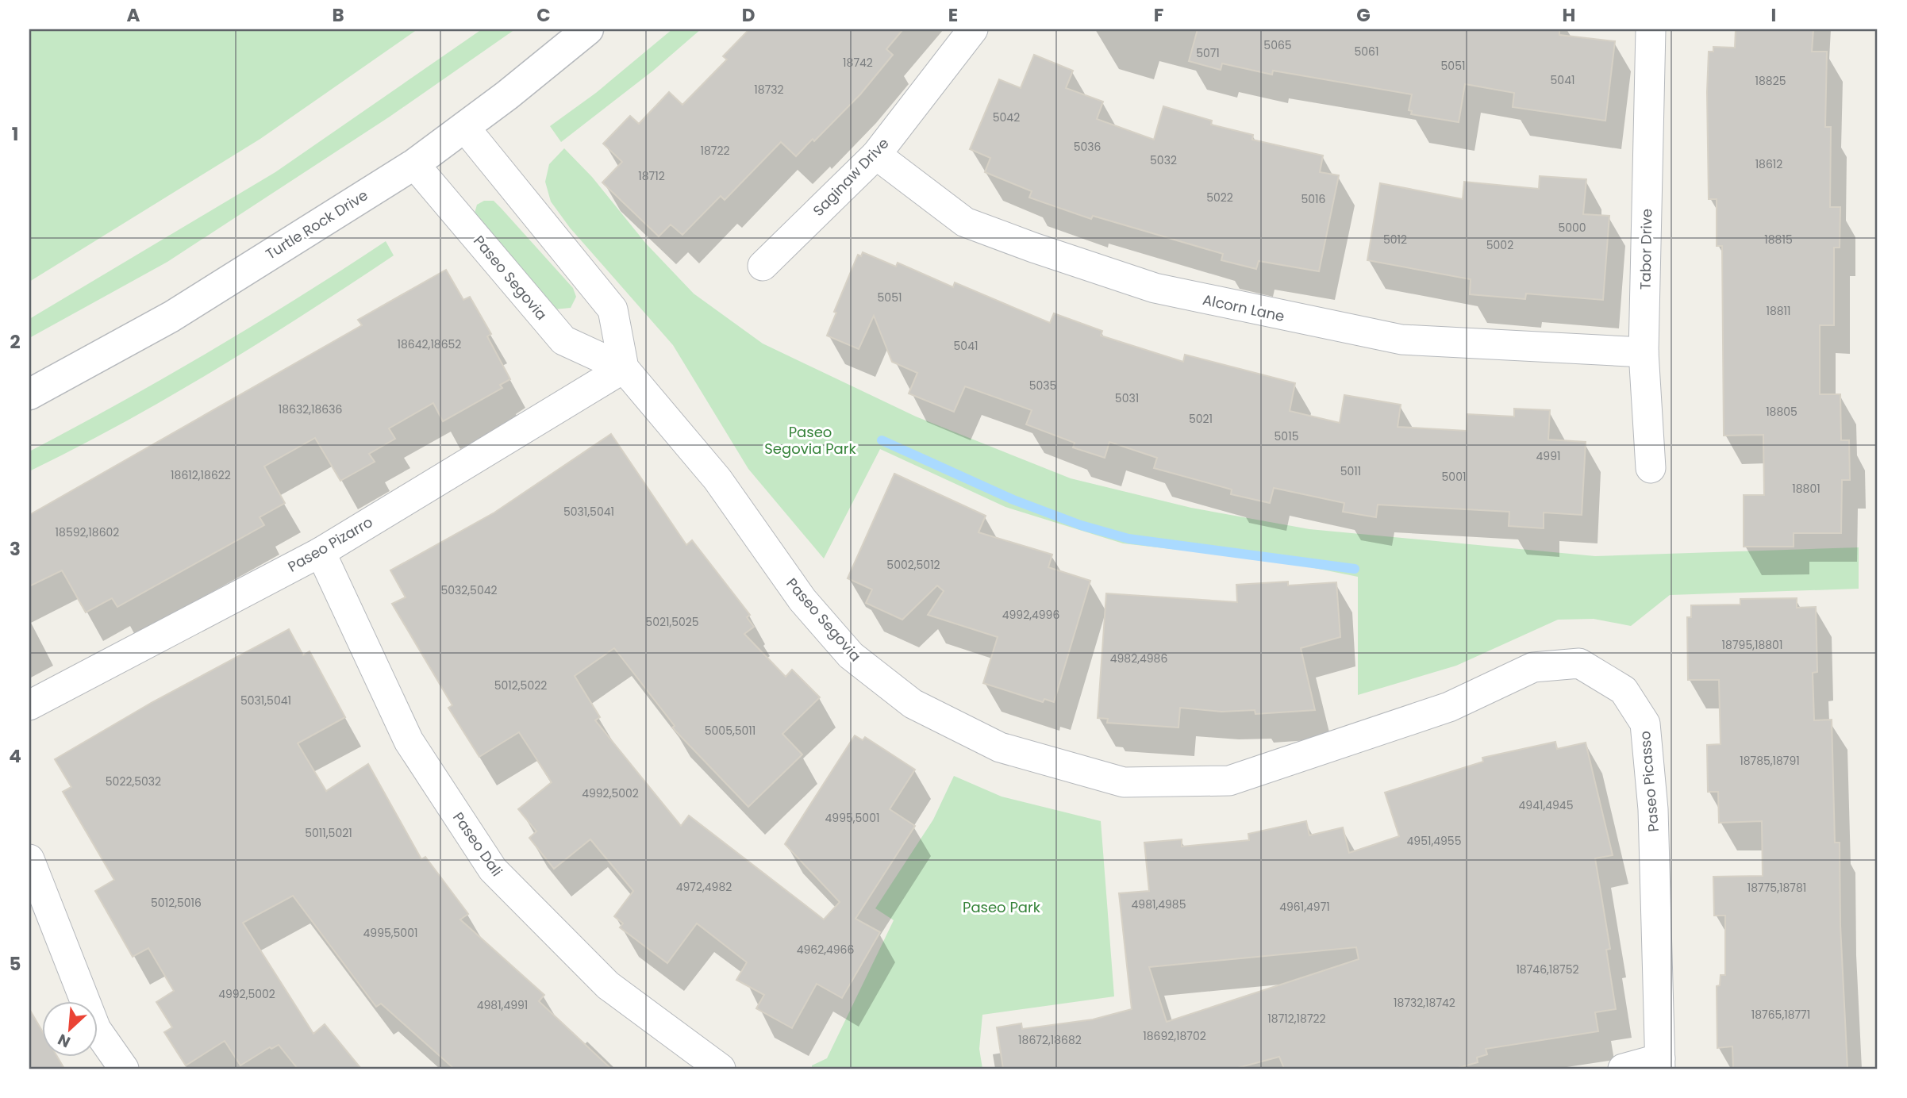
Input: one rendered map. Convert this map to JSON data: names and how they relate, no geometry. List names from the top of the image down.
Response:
{
  "streets": {
    "street": [
      "Saginaw Drive",
      "Turtle Rock Drive",
      "Tabor Drive",
      "Paseo Segovia",
      "Alcorn Lane",
      "Paseo Pizarro",
      "Paseo Picasso",
      "Paseo Dali"
    ]
  },
  "crossings": [
    ["Saginaw Drive", "Alcorn Lane"],
    ["Turtle Rock Drive", "Paseo Segovia"],
    ["Tabor Drive", "Alcorn Lane"],
    ["Paseo Segovia", "Paseo Pizarro"],
    ["Paseo Segovia", "Paseo Picasso"],
    ["Paseo Pizarro", "Paseo Dali"]
  ],
  "parks": ["Paseo Segovia Park", "Paseo Park"],
  "house_numbers": [
    "5065",
    "5061",
    "5071",
    "18742",
    "5051",
    "5041",
    "18825",
    "18732",
    "5042",
    "5036",
    "18722",
    "5032",
    "18612",
    "18712",
    "5022",
    "5016",
    "5000",
    "5012",
    "18815",
    "5002",
    "5051",
    "18811",
    "18642,18652",
    "5041",
    "5035",
    "5031",
    "18632,18636",
    "18805",
    "5021",
    "5015",
    "4991",
    "5011",
    "18612,18622",
    "5001",
    "18801",
    "5031,5041",
    "18592,18602",
    "5002,5012",
    "5032,5042",
    "4992,4996",
    "5021,5025",
    "18795,18801",
    "4982,4986",
    "5012,5022",
    "5031,5041",
    "5005,5011",
    "18785,18791",
    "5022,5032",
    "4992,5002",
    "4941,4945",
    "4995,5001",
    "5011,5021",
    "4951,4955",
    "4972,4982",
    "18775,18781",
    "5012,5016",
    "4981,4985",
    "4961,4971",
    "4995,5001",
    "4962,4966",
    "18746,18752",
    "4992,5002",
    "18732,18742",
    "4981,4991",
    "18765,18771",
    "18712,18722",
    "18692,18702",
    "18672,18682"
  ],
  "north": "bottom left",
  "grid": {
    "columns": [
      "A",
      "B",
      "C",
      "D",
      "E",
      "F",
      "G",
      "H",
      "I"
    ],
    "rows": [
      "1",
      "2",
      "3",
      "4",
      "5"
    ]
  }
}
